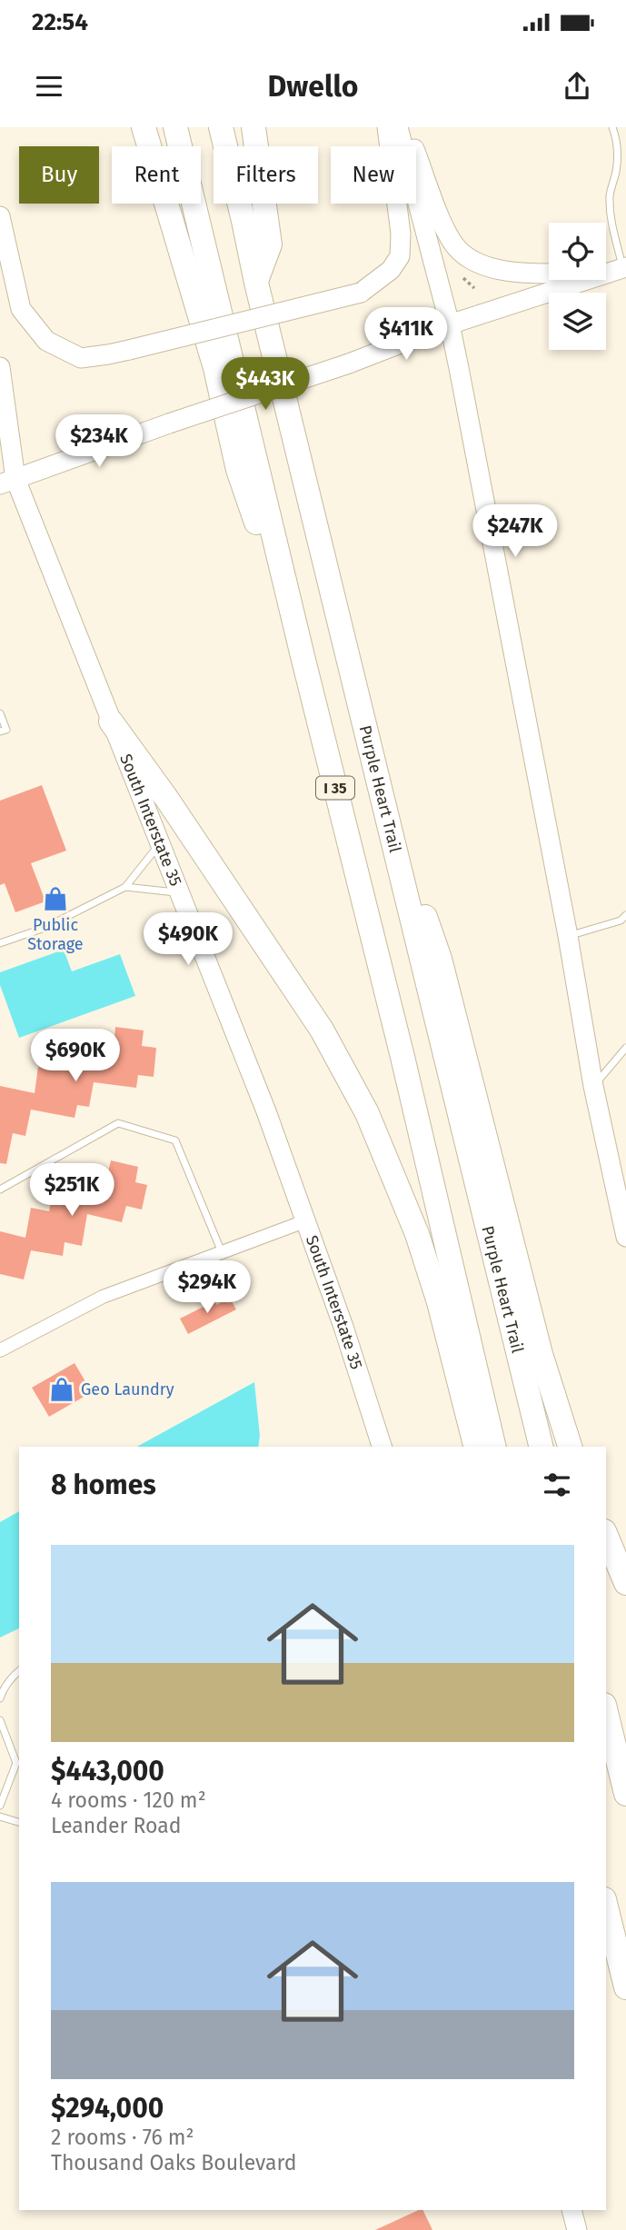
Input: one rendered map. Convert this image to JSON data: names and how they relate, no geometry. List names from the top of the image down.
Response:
{
  "streets": {
    "highway": ["I 35", "Purple Heart Trail"],
    "main road": ["South Interstate 35"]
  },
  "places": {
    "shop": ["Public Storage", "Geo Laundry"]
  },
  "page": {
    "status": "22:54",
    "header": "Dwello",
    "chip": [
      "Buy",
      "Rent",
      "Filters",
      "New"
    ],
    "price": [
      "$411K",
      "$443K",
      "$234K",
      "$247K",
      "$490K",
      "$690K",
      "$251K",
      "$294K"
    ],
    "heading": "8 homes",
    "list": [
      {
        "name": "$443,000",
        "note": "4 rooms · 120 m² · Leander Road"
      },
      {
        "name": "$294,000",
        "note": "2 rooms · 76 m² · Thousand Oaks Boulevard"
      }
    ]
  }
}
